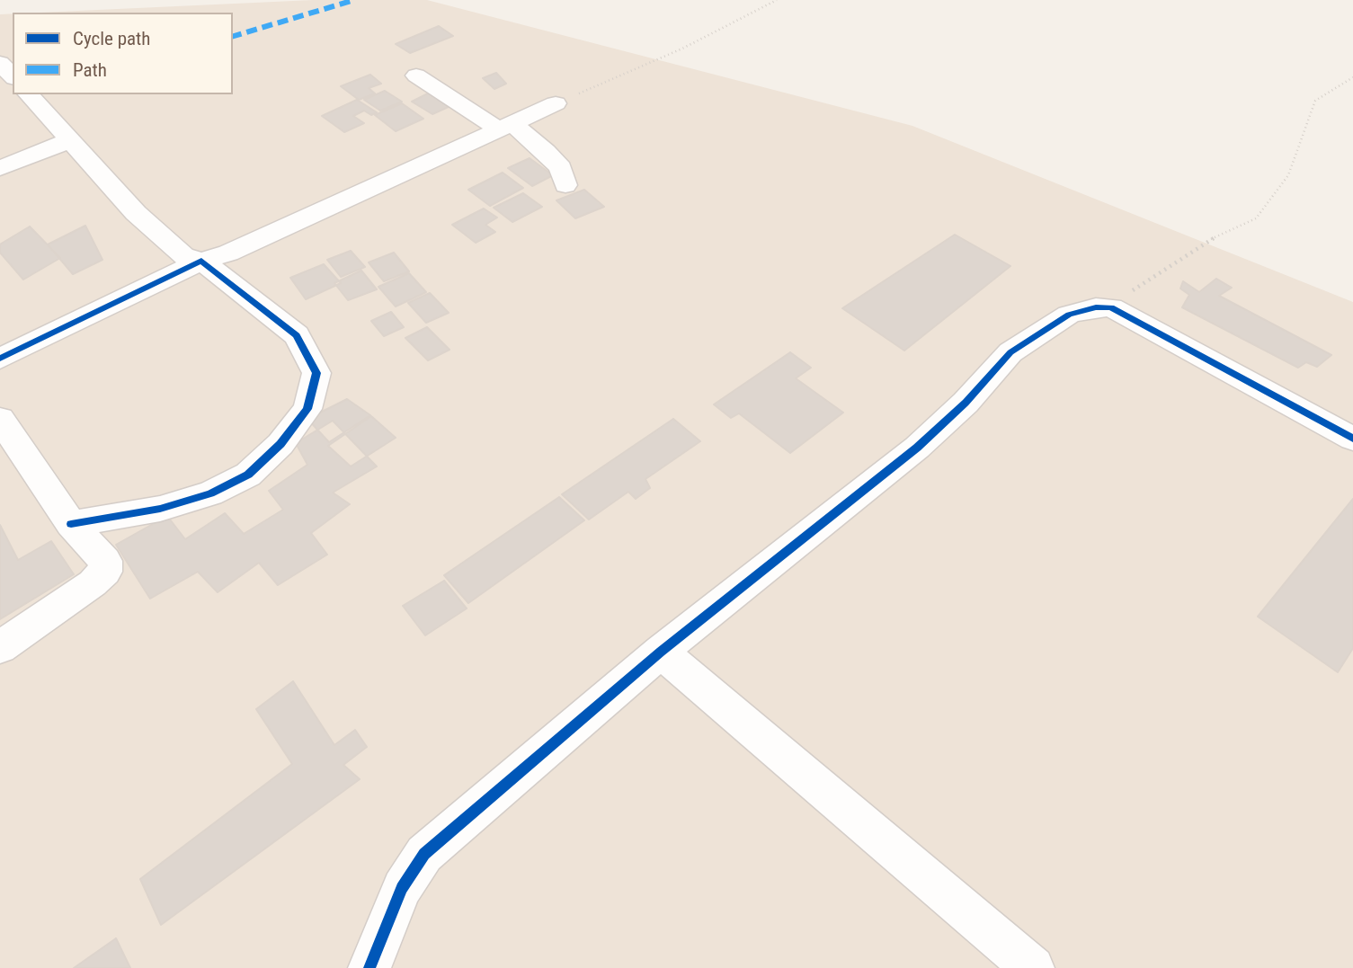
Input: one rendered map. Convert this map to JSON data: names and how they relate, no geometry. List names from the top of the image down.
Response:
{
  "legend": ["Cycle path", "Path"]
}
